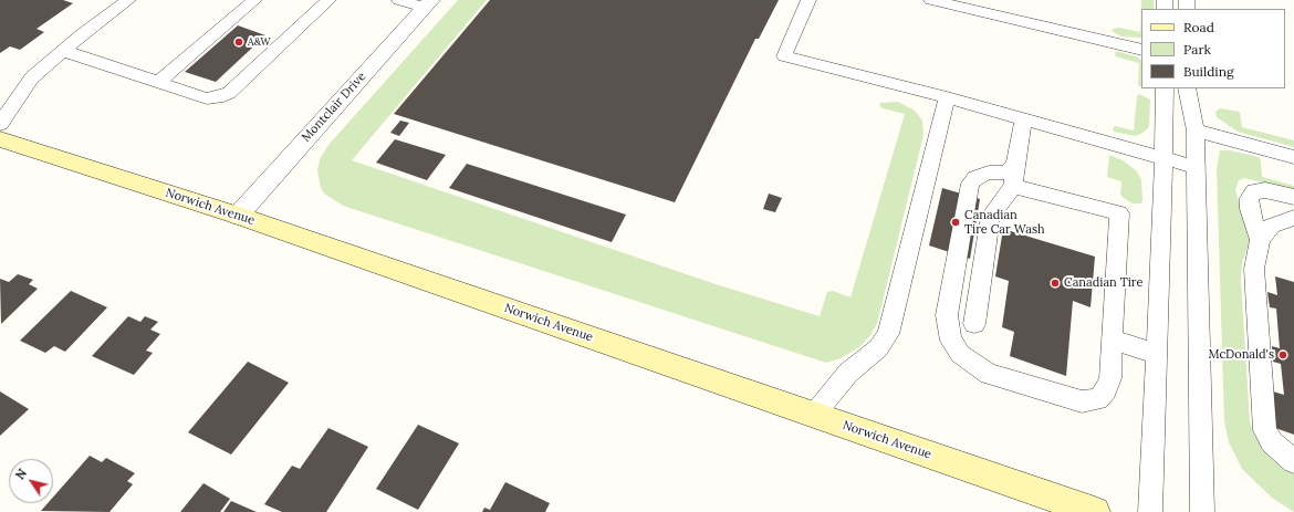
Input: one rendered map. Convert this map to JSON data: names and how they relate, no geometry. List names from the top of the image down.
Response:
{
  "streets": {
    "main road": ["Norwich Avenue"],
    "street": ["Montclair Drive"]
  },
  "crossings": [
    ["Montclair Drive", "Norwich Avenue"]
  ],
  "places": [
    "A&W",
    "Canadian Tire Car Wash",
    "Canadian Tire",
    "McDonald's"
  ],
  "legend": ["Road", "Park", "Building"],
  "north": "top left"
}
